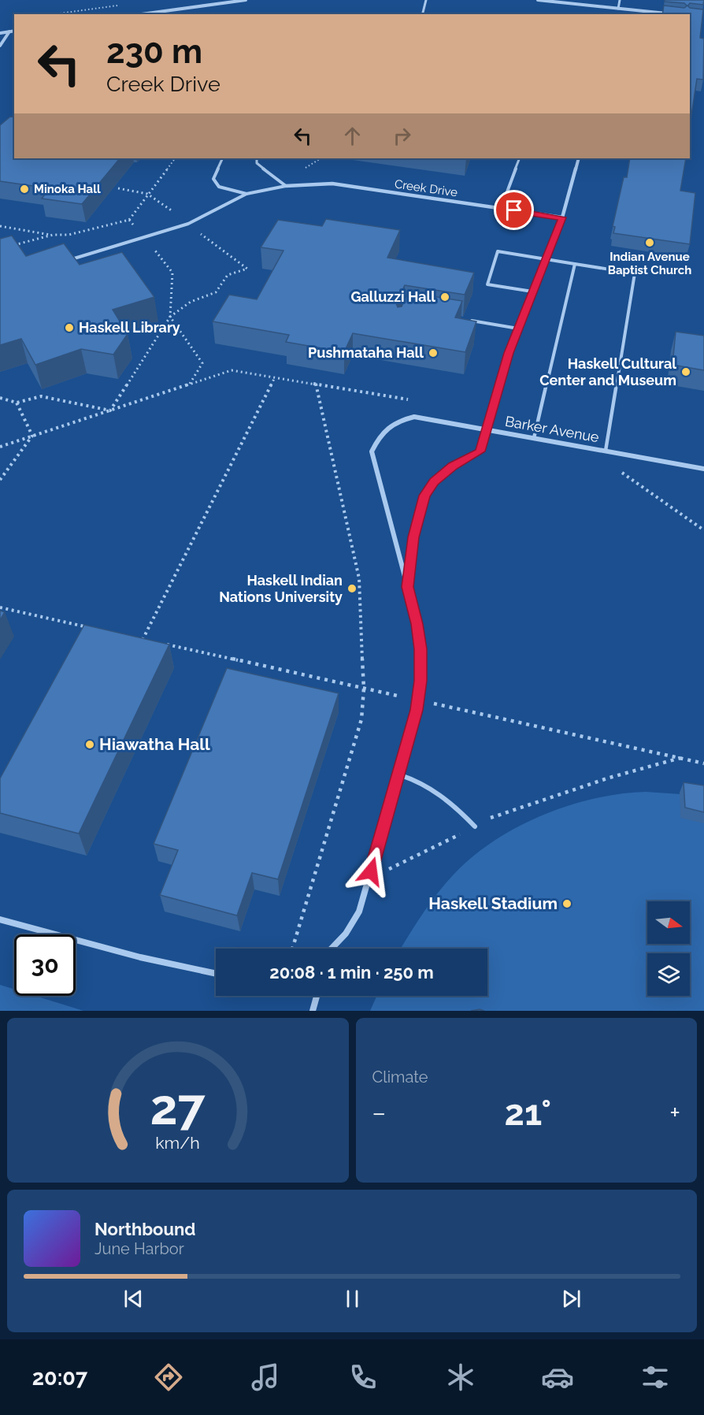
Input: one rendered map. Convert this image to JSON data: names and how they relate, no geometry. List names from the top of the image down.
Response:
{
  "streets": {
    "street": ["Creek Drive", "Barker Avenue"]
  },
  "places": [
    "Minoka Hall",
    "Indian Avenue Baptist Church",
    "Galluzzi Hall",
    "Haskell Library",
    "Pushmataha Hall",
    "Haskell Cultural Center and Museum",
    "Haskell Indian Nations University",
    "Hiawatha Hall",
    "Haskell Stadium"
  ],
  "north": "right",
  "page": {
    "turn": ["230 m", "Creek Drive"],
    "limit": "30",
    "trip": "20:08 · 1 min · 250 m",
    "tile": "Climate",
    "heat": ["−", "21°", "+"],
    "song": ["Northbound", "June Harbor"],
    "tabs": "20:07",
    "gauge": ["27", "km/h"]
  }
}
